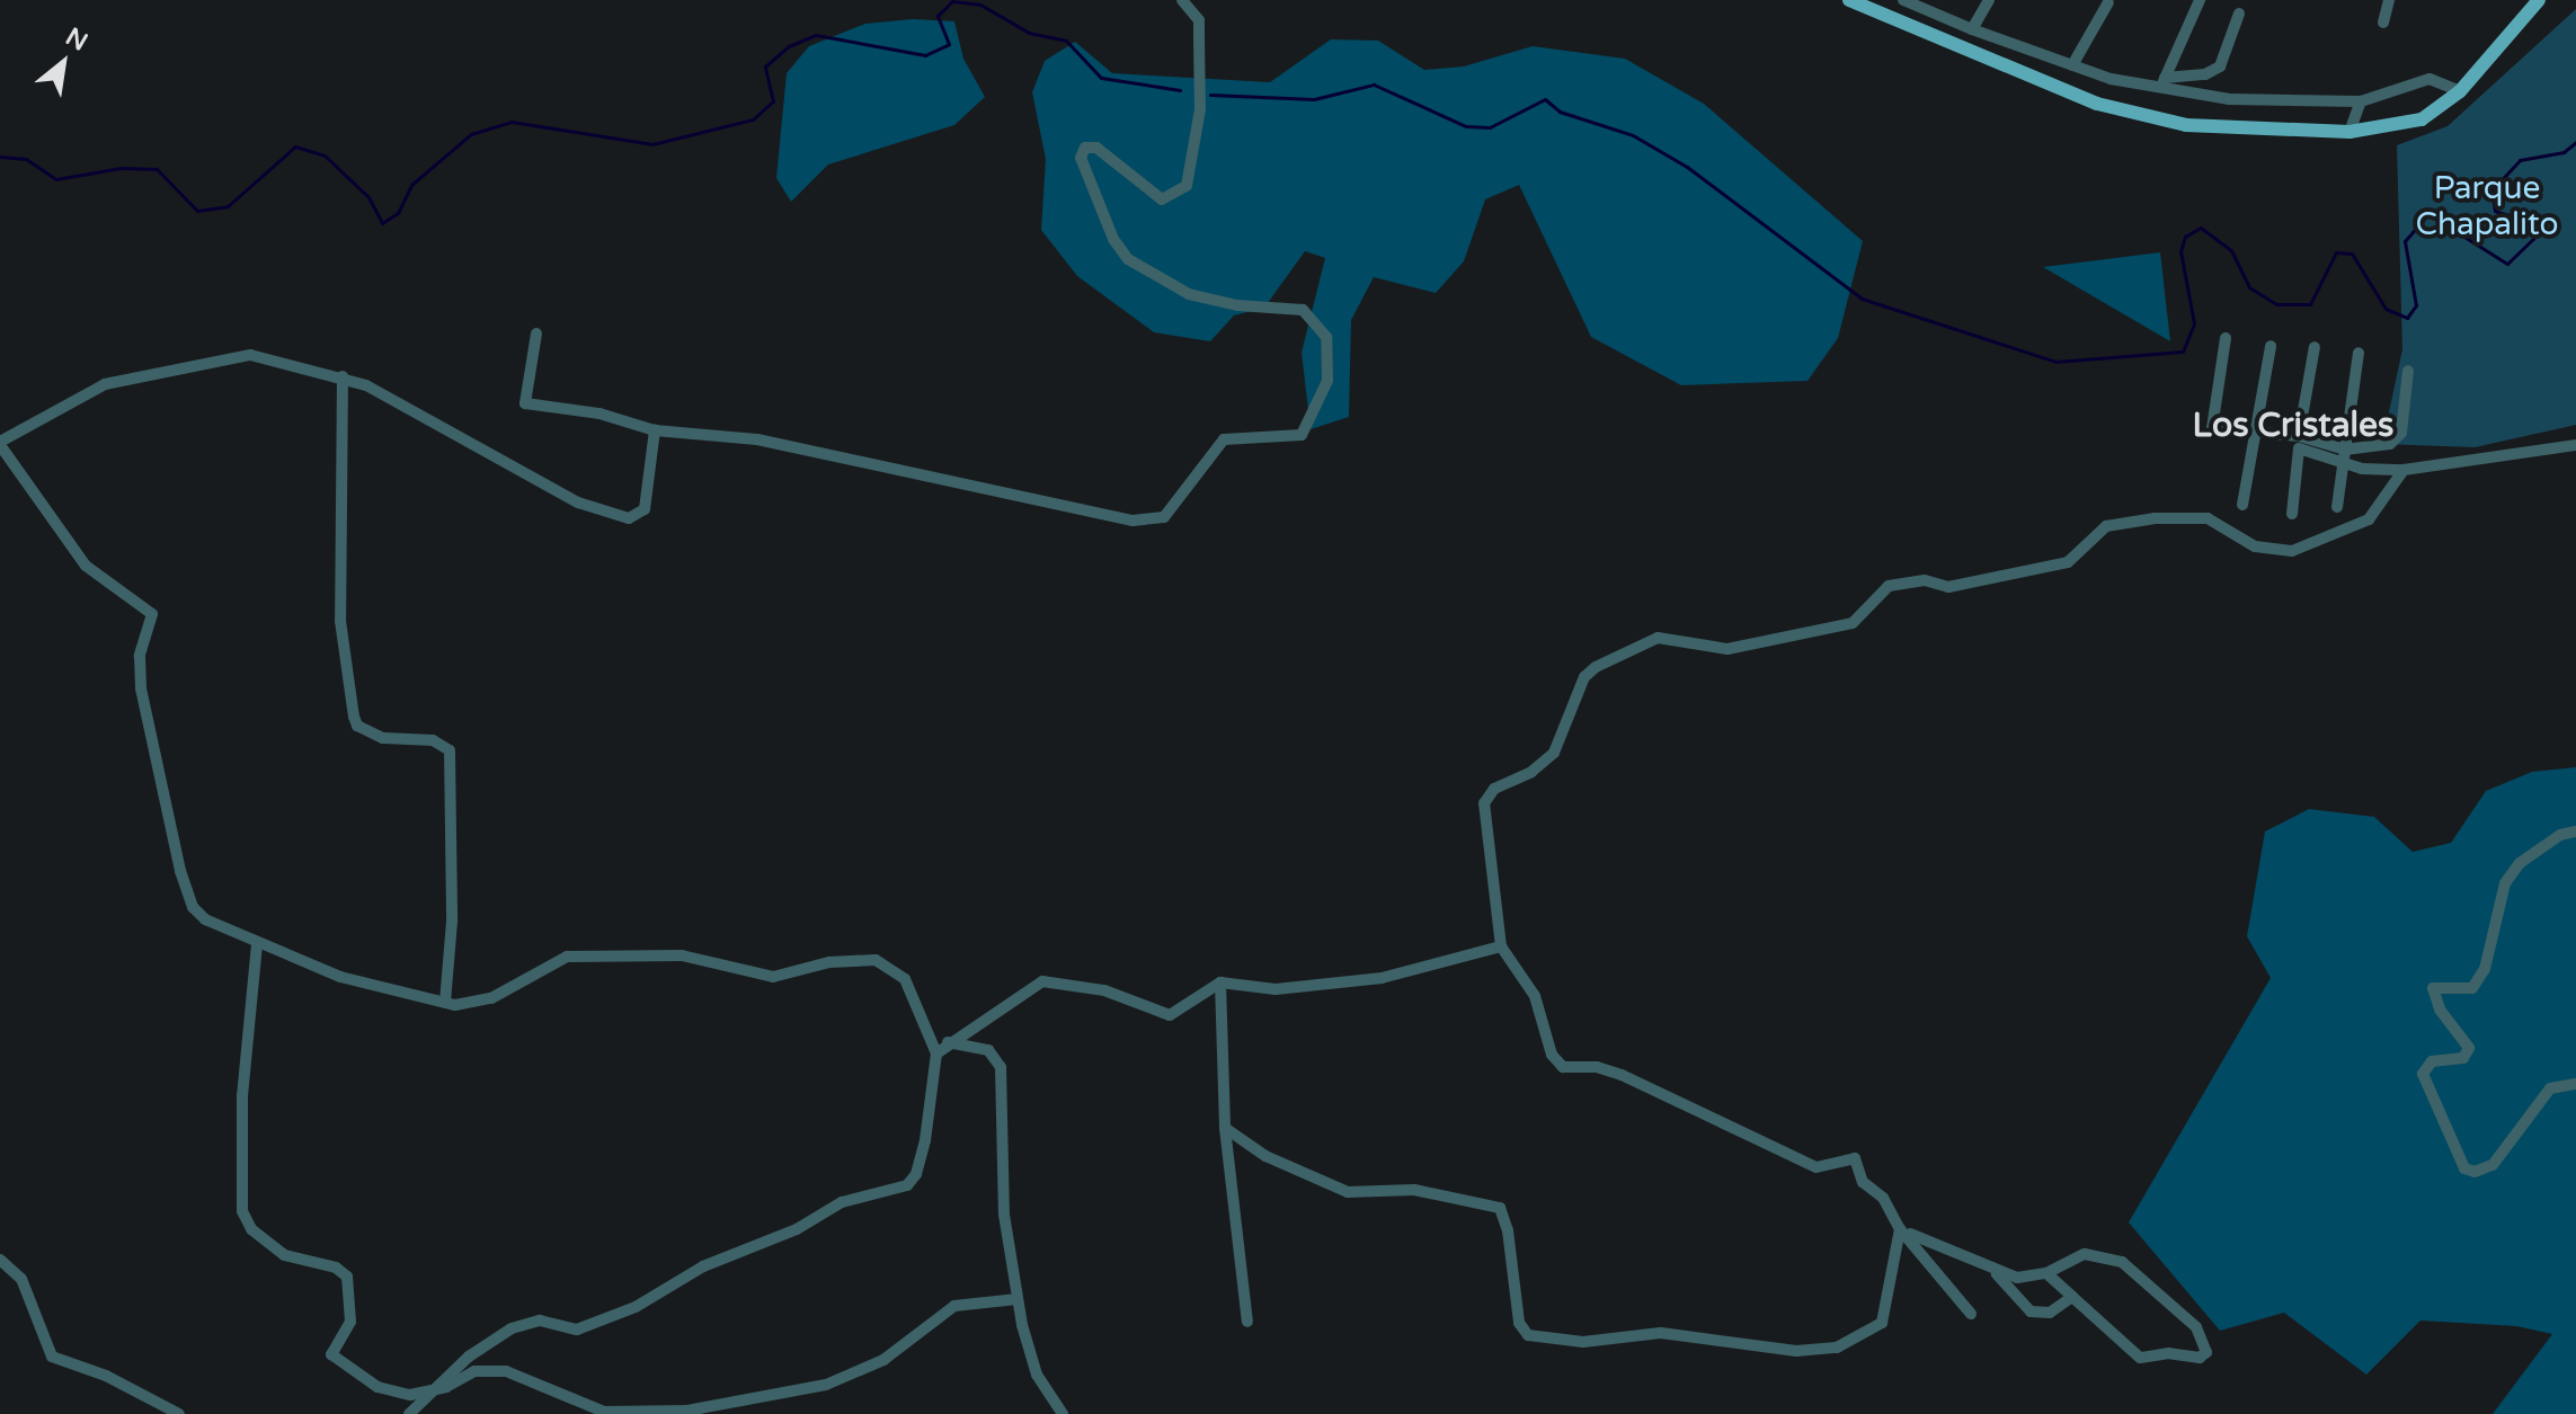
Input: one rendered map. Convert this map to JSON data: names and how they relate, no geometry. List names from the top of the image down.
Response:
{
  "districts": ["Los Cristales"],
  "parks": ["Parque Chapalito"],
  "north": "top right"
}
